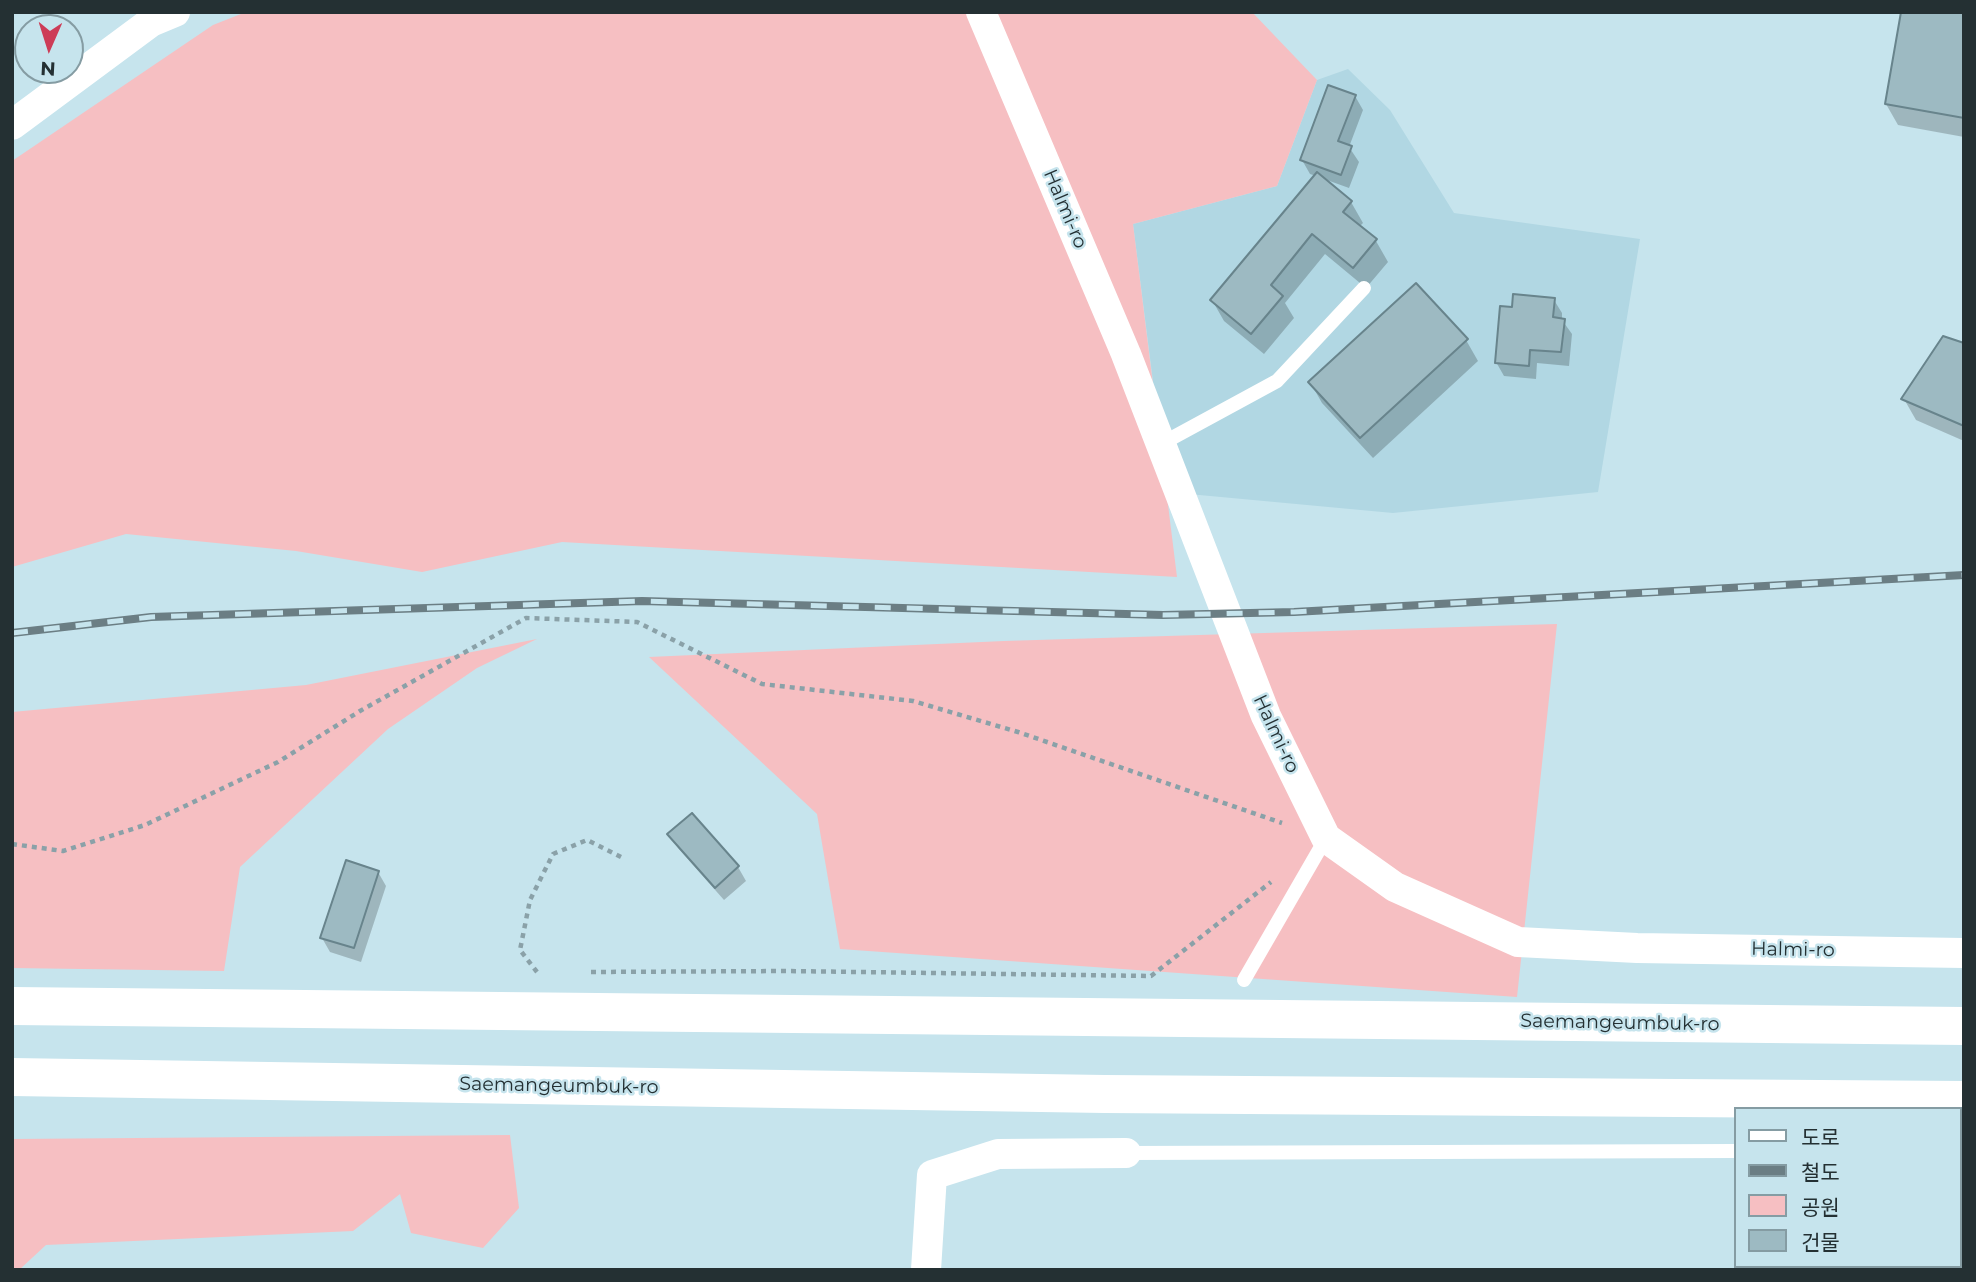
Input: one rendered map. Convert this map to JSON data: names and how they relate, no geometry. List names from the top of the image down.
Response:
{
  "streets": {
    "highway": ["Saemangeumbuk-ro"],
    "street": ["Halmi-ro"]
  },
  "legend": [
    "도로",
    "철도",
    "공원",
    "건물"
  ],
  "north": "bottom"
}
